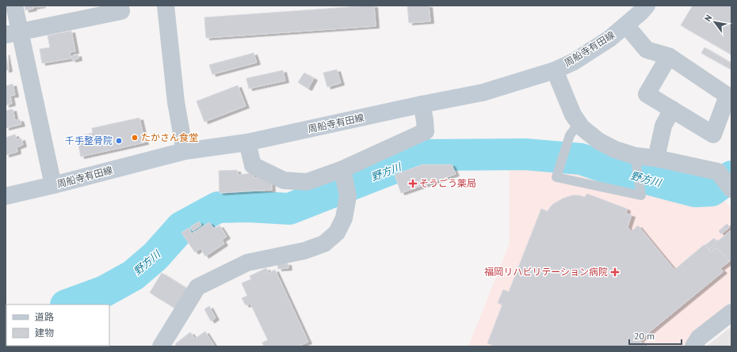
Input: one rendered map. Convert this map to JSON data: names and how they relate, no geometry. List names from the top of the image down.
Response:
{
  "streets": {
    "main road": ["周船寺有田線"]
  },
  "water": ["野方川"],
  "places": {
    "other": ["たかさん食堂", "千手整骨院"],
    "health": ["そうごう薬局", "福岡リハビリテーション病院"]
  },
  "legend": ["道路", "建物"],
  "scale_bar": "20 m",
  "north": "top left"
}
